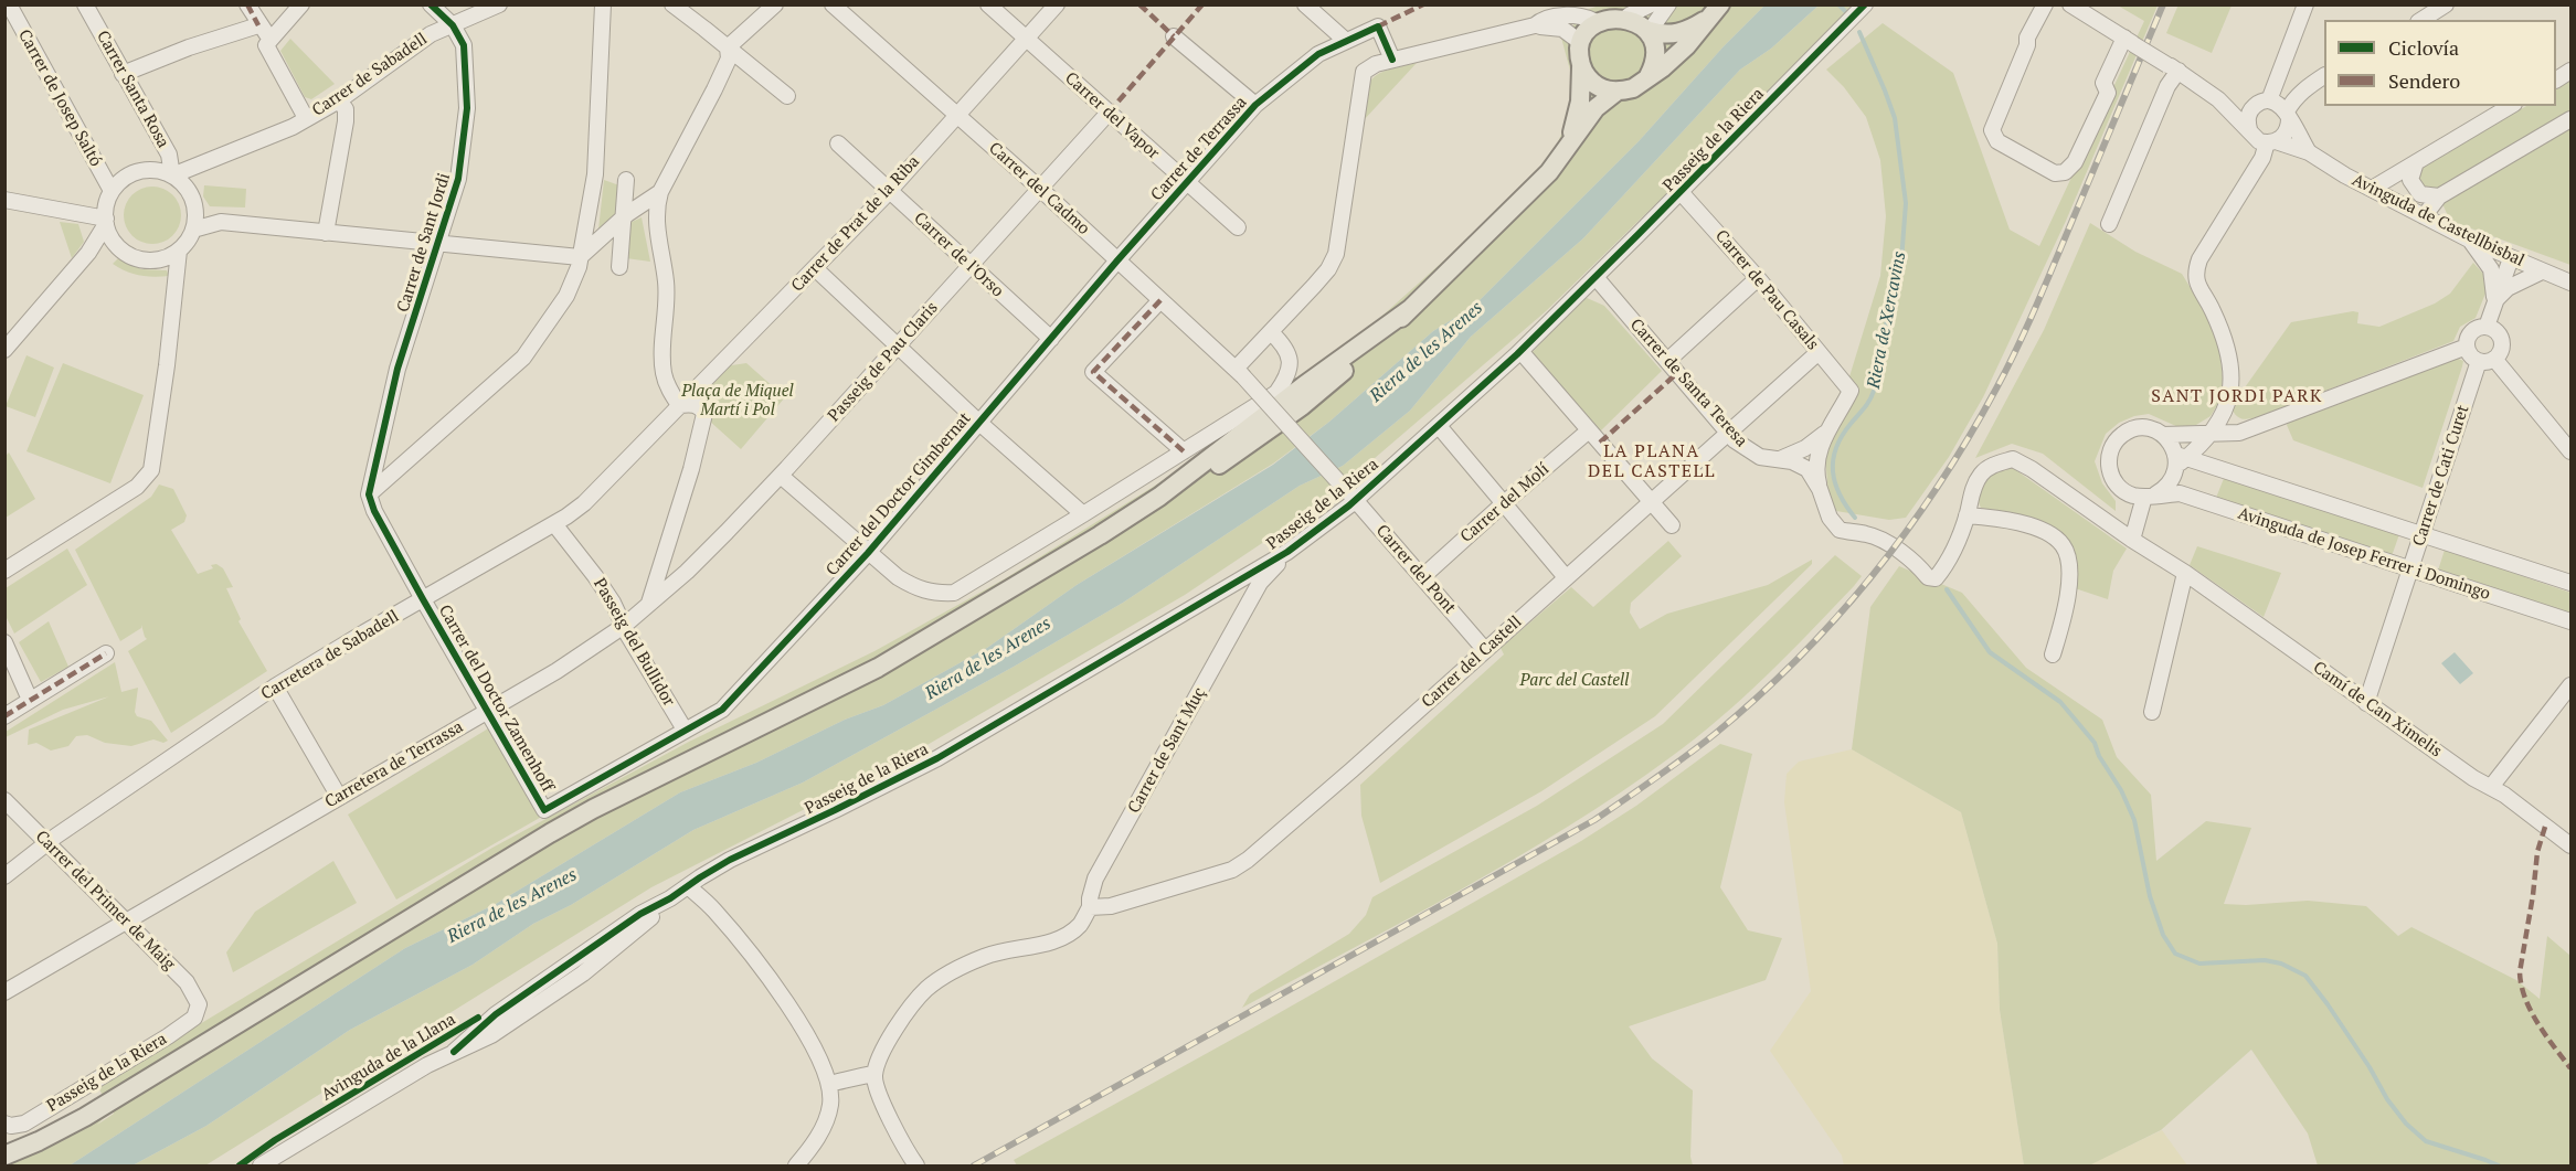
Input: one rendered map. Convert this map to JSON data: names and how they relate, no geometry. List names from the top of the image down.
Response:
{
  "streets": {
    "street": [
      "Carrer de Sabadell",
      "Carrer Santa Rosa",
      "Carrer de Josep Saltó",
      "Carrer del Vapor",
      "Passeig de la Riera",
      "Carrer de Terrassa",
      "Carrer del Cadmo",
      "Avinguda de Castellbisbal",
      "Carrer de Prat de la Riba",
      "Carrer de Sant Jordi",
      "Carrer de l'Orso",
      "Carrer de Pau Casals",
      "Passeig de Pau Claris",
      "Carrer de Santa Teresa",
      "Carrer de Cati Curet",
      "Carrer del Doctor Gimbernat",
      "Carrer del Molí",
      "Avinguda de Josep Ferrer i Domingo",
      "Carrer del Pont",
      "Passeig del Bullidor",
      "Carretera de Sabadell",
      "Carrer del Castell",
      "Carrer del Doctor Zamenhoff",
      "Camí de Can Ximelis",
      "Carrer de Sant Muç",
      "Carretera de Terrassa",
      "Carrer del Primer de Maig",
      "Avinguda de la Llana"
    ]
  },
  "crossings": [
    ["Carrer de Sabadell", "Carrer Santa Rosa"],
    ["Carrer de Sabadell", "Carrer de Josep Saltó"],
    ["Carrer de Sabadell", "Carrer de Sant Jordi"],
    ["Carrer Santa Rosa", "Carrer de Josep Saltó"],
    ["Carrer del Vapor", "Carrer de Terrassa"],
    ["Carrer del Vapor", "Carrer de Prat de la Riba"],
    ["Carrer del Vapor", "Passeig de Pau Claris"],
    ["Passeig de la Riera", "Carrer de Pau Casals"],
    ["Passeig de la Riera", "Carrer de Santa Teresa"],
    ["Passeig de la Riera", "Carrer del Pont"],
    ["Passeig de la Riera", "Carrer de Sant Muç"],
    ["Passeig de la Riera", "Carrer del Primer de Maig"],
    ["Passeig de la Riera", "Avinguda de la Llana"],
    ["Carrer de Terrassa", "Carrer del Cadmo"],
    ["Carrer de Terrassa", "Carrer del Doctor Gimbernat"],
    ["Carrer del Cadmo", "Carrer de Prat de la Riba"],
    ["Carrer del Cadmo", "Passeig de Pau Claris"],
    ["Carrer del Cadmo", "Carrer del Doctor Gimbernat"],
    ["Carrer del Cadmo", "Carrer del Pont"],
    ["Carrer de Prat de la Riba", "Carrer de l'Orso"],
    ["Carrer de Prat de la Riba", "Carretera de Sabadell"],
    ["Carrer de l'Orso", "Passeig de Pau Claris"],
    ["Carrer de l'Orso", "Carrer del Doctor Gimbernat"],
    ["Carrer de Pau Casals", "Carrer del Castell"],
    ["Passeig de Pau Claris", "Carretera de Terrassa"],
    ["Carrer de Santa Teresa", "Carrer del Castell"],
    ["Carrer de Santa Teresa", "Camí de Can Ximelis"],
    ["Carrer de Cati Curet", "Avinguda de Josep Ferrer i Domingo"],
    ["Carrer de Cati Curet", "Camí de Can Ximelis"],
    ["Carrer del Doctor Gimbernat", "Passeig del Bullidor"],
    ["Carrer del Doctor Gimbernat", "Carrer del Doctor Zamenhoff"],
    ["Carrer del Molí", "Carrer del Pont"],
    ["Carrer del Pont", "Carrer del Castell"],
    ["Passeig del Bullidor", "Carretera de Sabadell"],
    ["Passeig del Bullidor", "Carrer del Doctor Zamenhoff"],
    ["Passeig del Bullidor", "Carretera de Terrassa"],
    ["Carretera de Sabadell", "Carrer del Doctor Zamenhoff"],
    ["Carretera de Sabadell", "Carrer del Primer de Maig"],
    ["Carrer del Castell", "Carrer de Sant Muç"],
    ["Carrer del Doctor Zamenhoff", "Carretera de Terrassa"],
    ["Carretera de Terrassa", "Carrer del Primer de Maig"]
  ],
  "districts": ["SANT JORDI PARK", "LA PLANA DEL CASTELL"],
  "water": ["Riera de Xercavins", "Riera de les Arenes"],
  "parks": ["Plaça de Miquel Martí i Pol", "Parc del Castell"],
  "legend": ["Ciclovía", "Sendero"]
}
